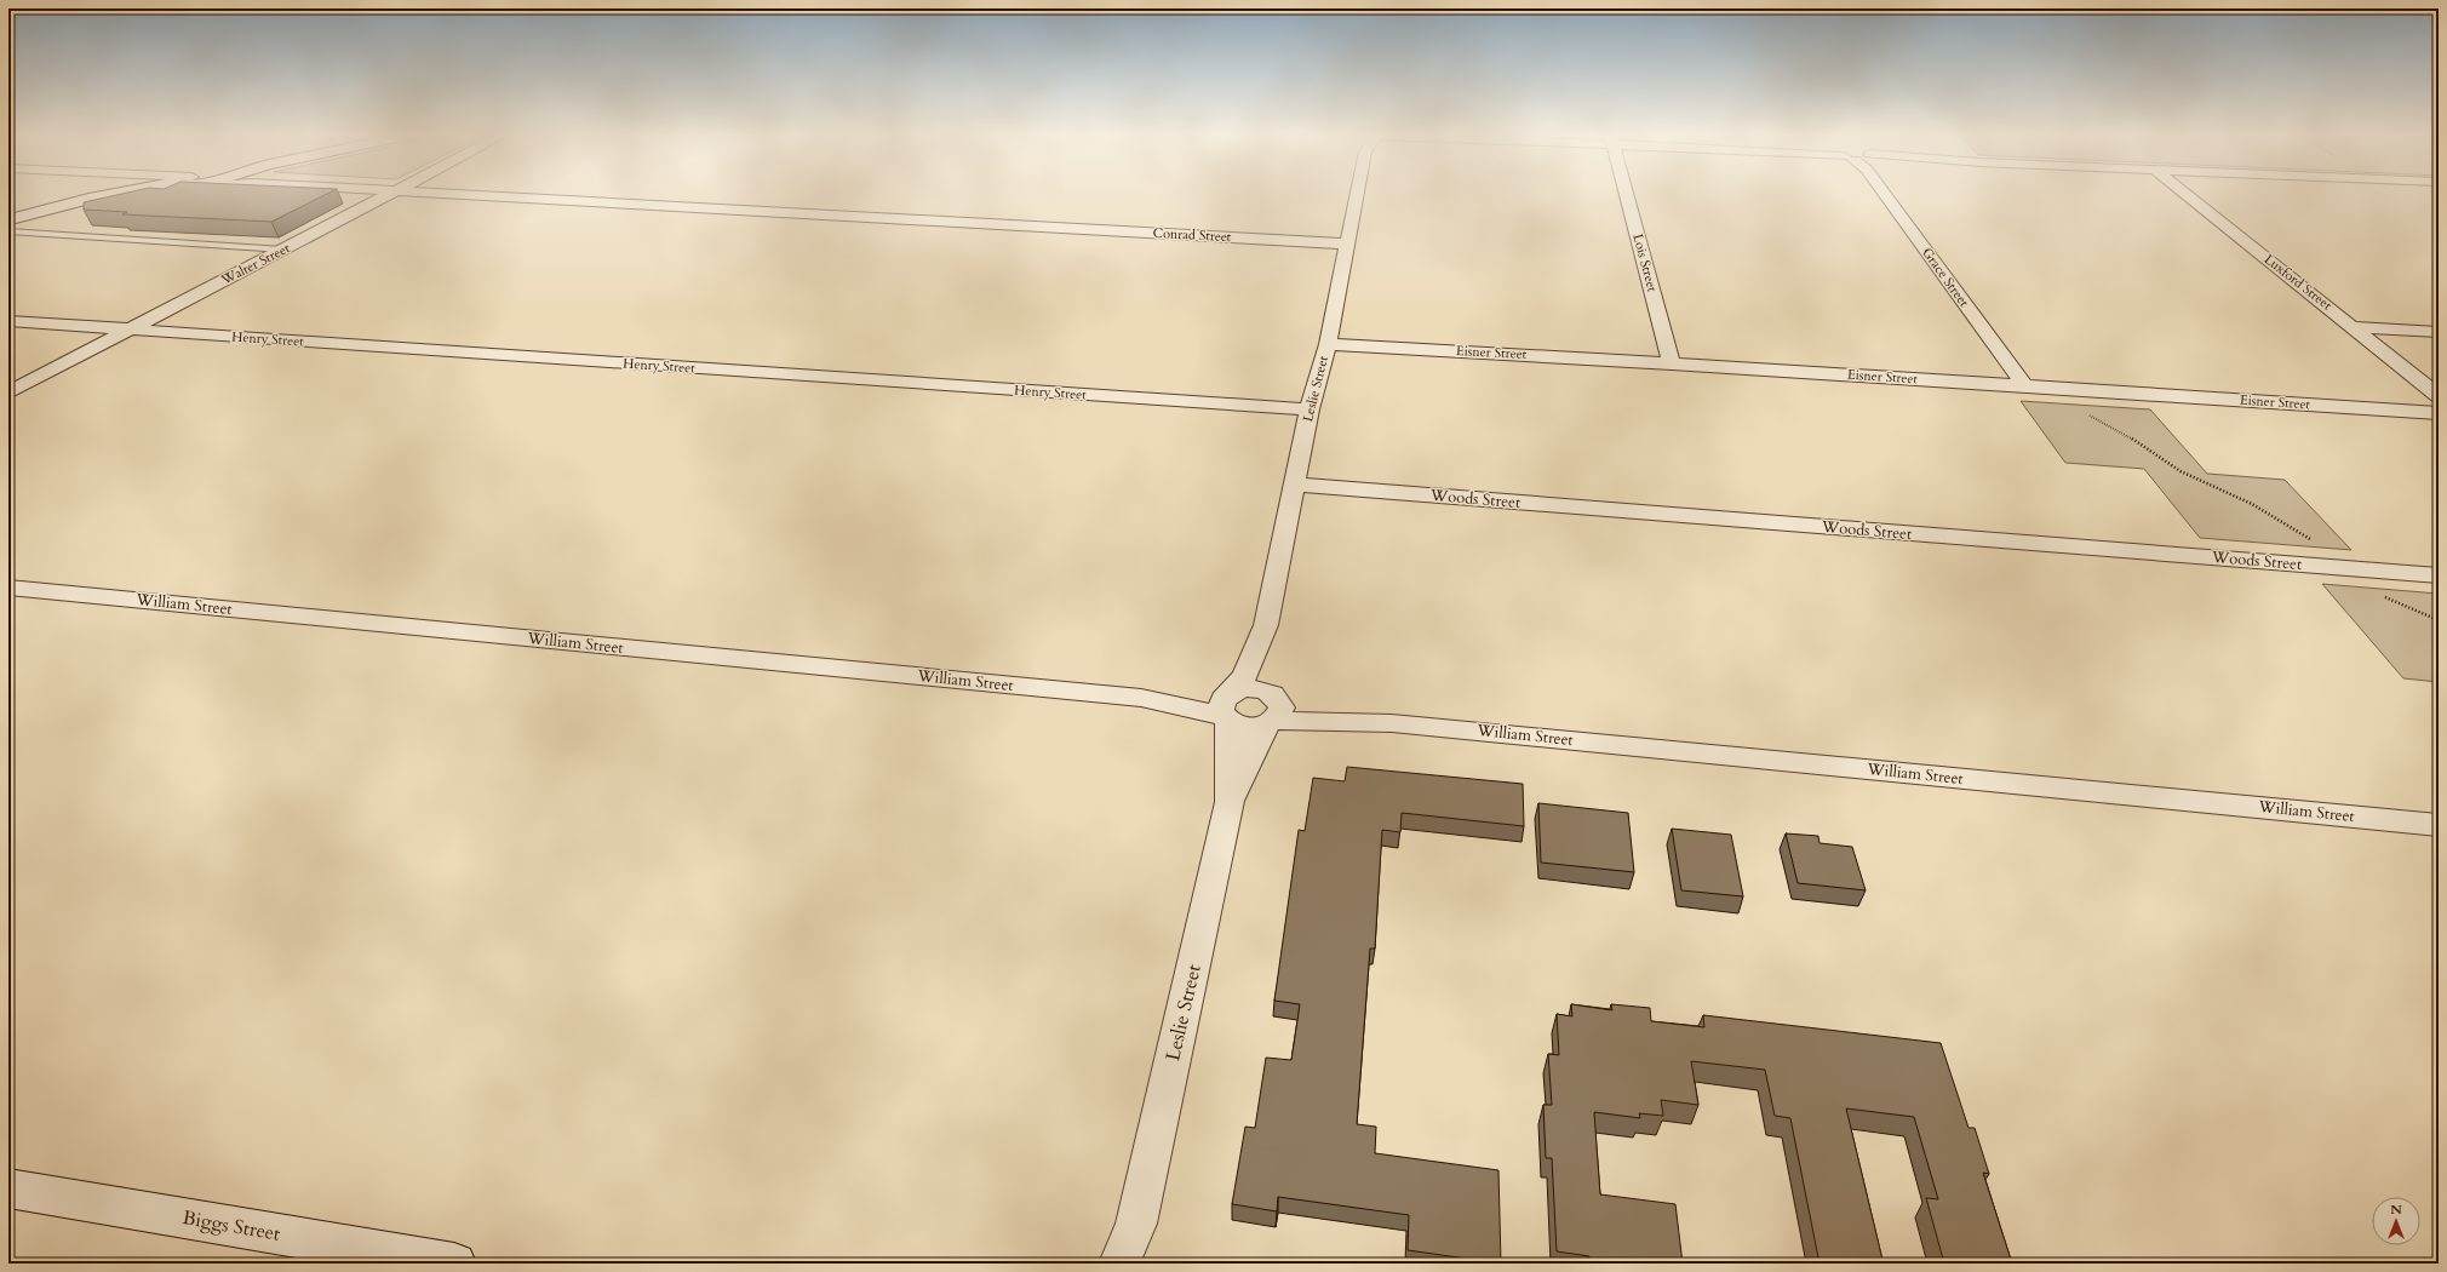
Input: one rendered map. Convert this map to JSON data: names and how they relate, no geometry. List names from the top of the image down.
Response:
{
  "streets": {
    "street": [
      "Conrad Street",
      "Lois Street",
      "Walter Street",
      "Grace Street",
      "Luxford Street",
      "Henry Street",
      "Eisner Street",
      "Leslie Street",
      "Woods Street",
      "William Street",
      "Biggs Street"
    ]
  },
  "crossings": [
    ["Conrad Street", "Leslie Street"],
    ["Lois Street", "Eisner Street"],
    ["Walter Street", "Henry Street"],
    ["Grace Street", "Eisner Street"],
    ["Henry Street", "Leslie Street"],
    ["Eisner Street", "Leslie Street"],
    ["Leslie Street", "Woods Street"],
    ["Leslie Street", "William Street"]
  ],
  "north": "top"
}
